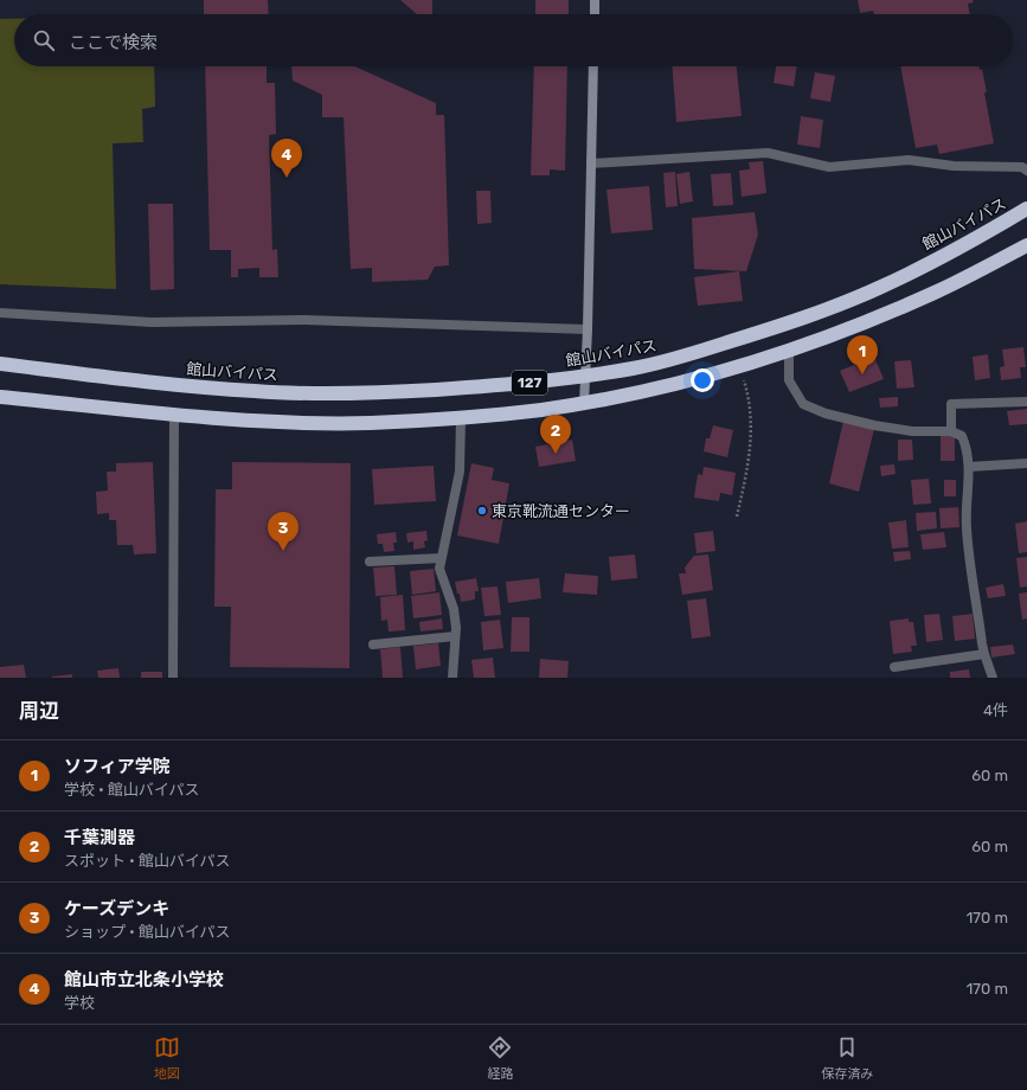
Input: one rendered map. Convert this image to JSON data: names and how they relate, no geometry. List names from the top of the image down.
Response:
{
  "streets": {
    "highway": ["館山バイパス", "127"]
  },
  "places": ["東京靴流通センター"],
  "page": {
    "search": "ここで検索",
    "pins": [
      "4",
      "1",
      "2",
      "3"
    ],
    "heading": ["周辺", "4件"],
    "list": [
      {
        "mark": "1",
        "name": "ソフィア学院",
        "note": "学校 · 館山バイパス",
        "value": "60 m"
      },
      {
        "mark": "2",
        "name": "千葉測器",
        "note": "スポット · 館山バイパス",
        "value": "60 m"
      },
      {
        "mark": "3",
        "name": "ケーズデンキ",
        "note": "ショップ · 館山バイパス",
        "value": "170 m"
      },
      {
        "mark": "4",
        "name": "館山市立北条小学校",
        "note": "学校",
        "value": "170 m"
      }
    ],
    "nav": ["地図", "経路", "保存済み"]
  }
}
